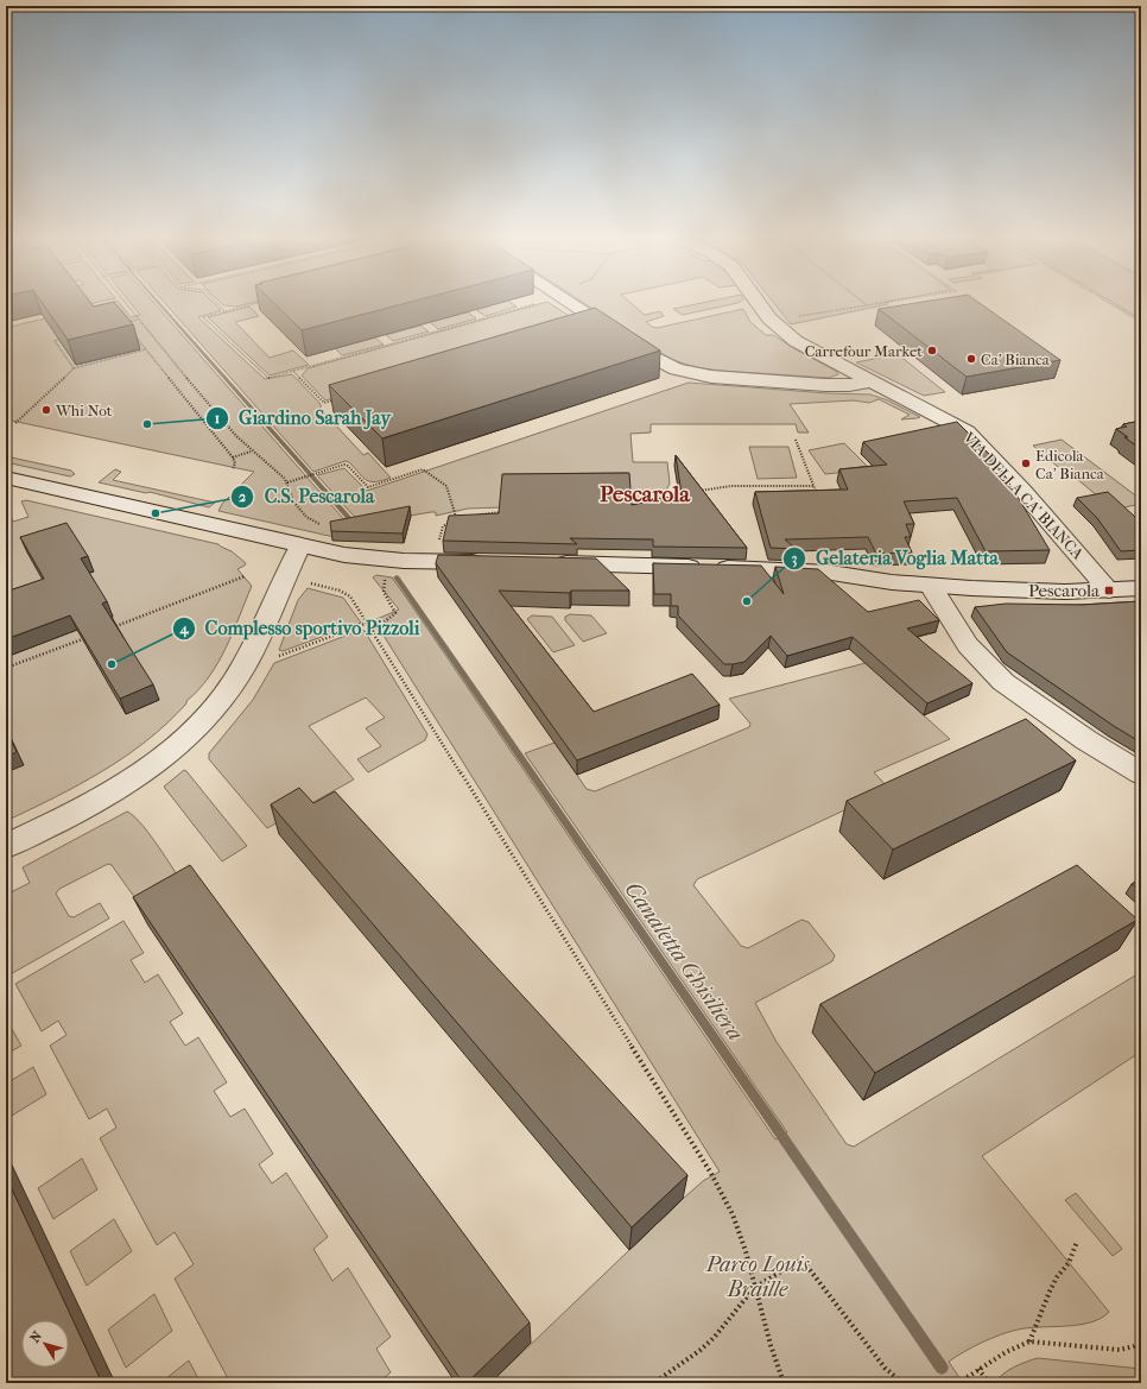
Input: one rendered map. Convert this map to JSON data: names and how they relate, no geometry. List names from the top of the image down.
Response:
{
  "streets": {
    "street": ["VIA DELLA CA' BIANCA"]
  },
  "districts": ["Pescarola"],
  "water": ["Canaletta Ghisiliera"],
  "parks": ["Parco Louis Braille"],
  "places": {
    "other": [
      "Carrefour Market",
      "Ca' Bianca",
      "Whi Not",
      "Giardino Sarah Jay",
      "Edicola Ca' Bianca",
      "C.S. Pescarola",
      "Gelateria Voglia Matta",
      "Complesso sportivo Pizzoli"
    ],
    "transit": ["Pescarola"]
  },
  "north": "top left"
}
